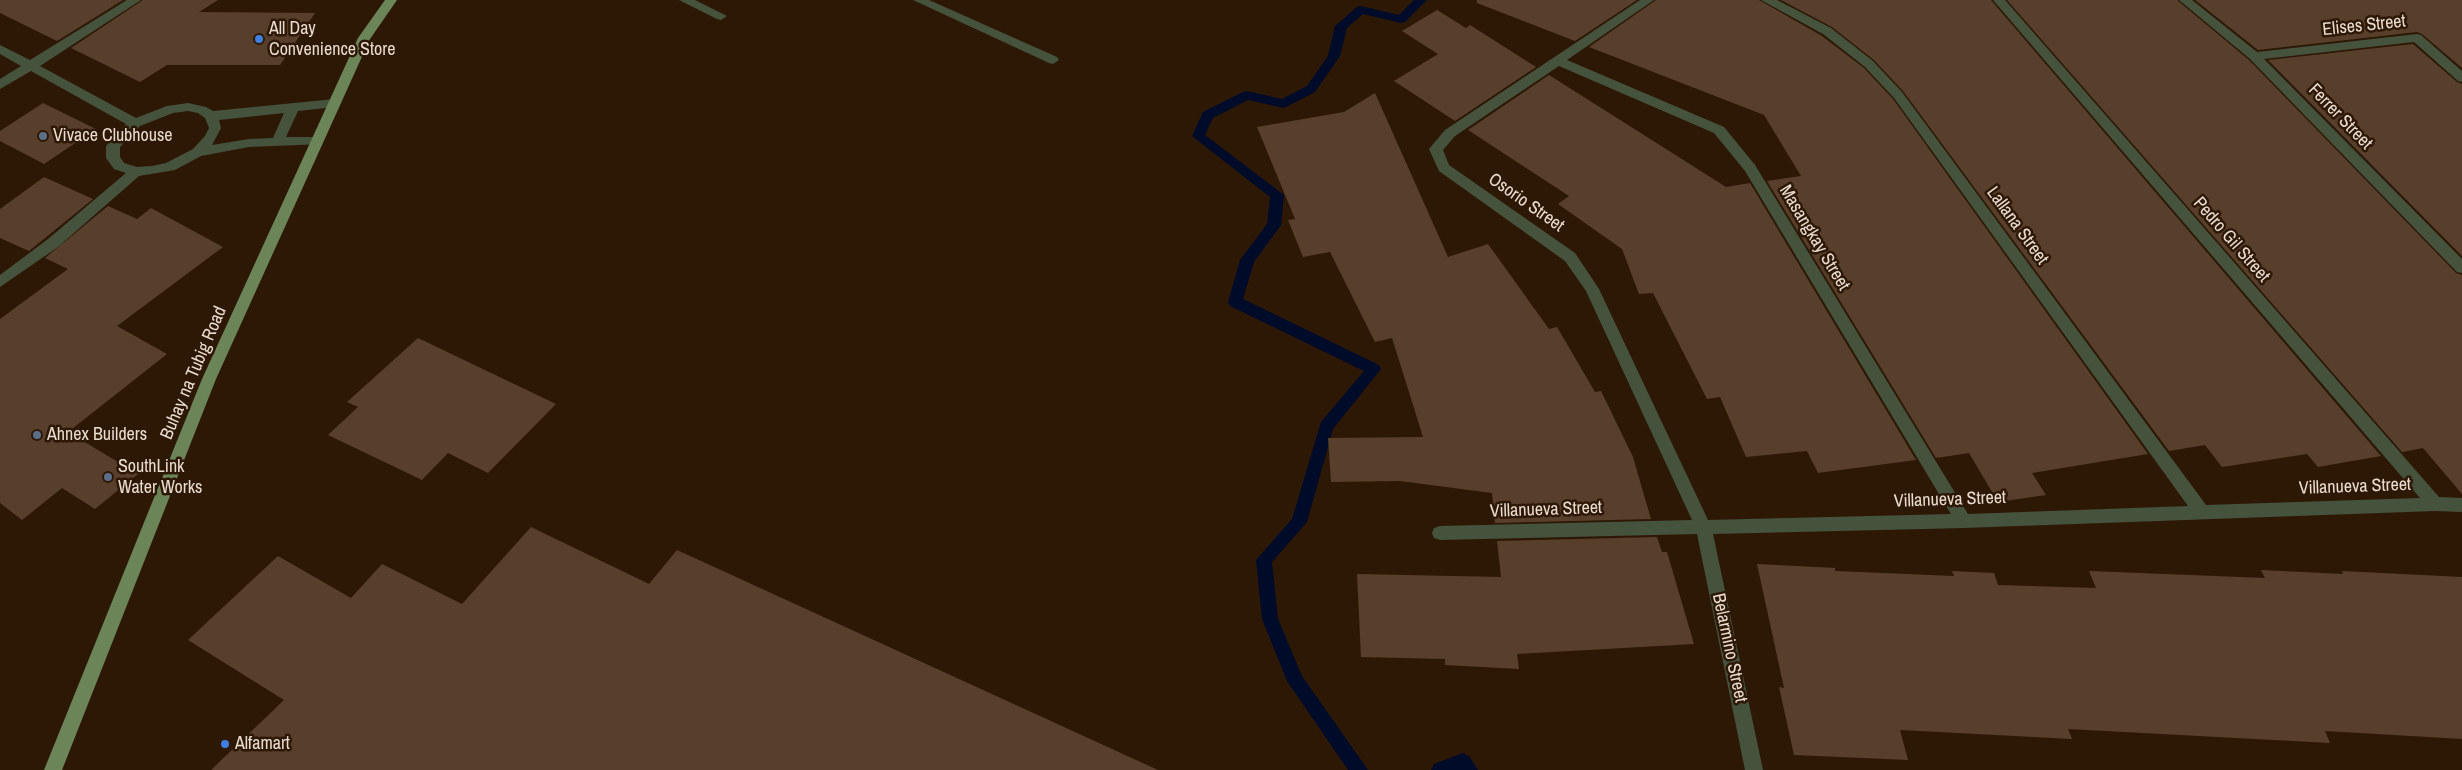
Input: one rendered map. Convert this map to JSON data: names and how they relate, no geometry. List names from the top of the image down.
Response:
{
  "streets": {
    "main road": ["Buhay na Tubig Road"],
    "street": [
      "Elises Street",
      "Ferrer Street",
      "Osorio Street",
      "Lallana Street",
      "Masangkay Street",
      "Pedro Gil Street",
      "Villanueva Street",
      "Belarmino Street"
    ]
  },
  "crossings": [
    ["Elises Street", "Ferrer Street"],
    ["Osorio Street", "Masangkay Street"],
    ["Osorio Street", "Villanueva Street"],
    ["Osorio Street", "Belarmino Street"],
    ["Lallana Street", "Villanueva Street"],
    ["Masangkay Street", "Villanueva Street"],
    ["Pedro Gil Street", "Villanueva Street"],
    ["Villanueva Street", "Belarmino Street"]
  ],
  "places": [
    "All Day Convenience Store",
    "Vivace Clubhouse",
    "Ahnex Builders",
    "SouthLink Water Works",
    "Alfamart"
  ]
}
